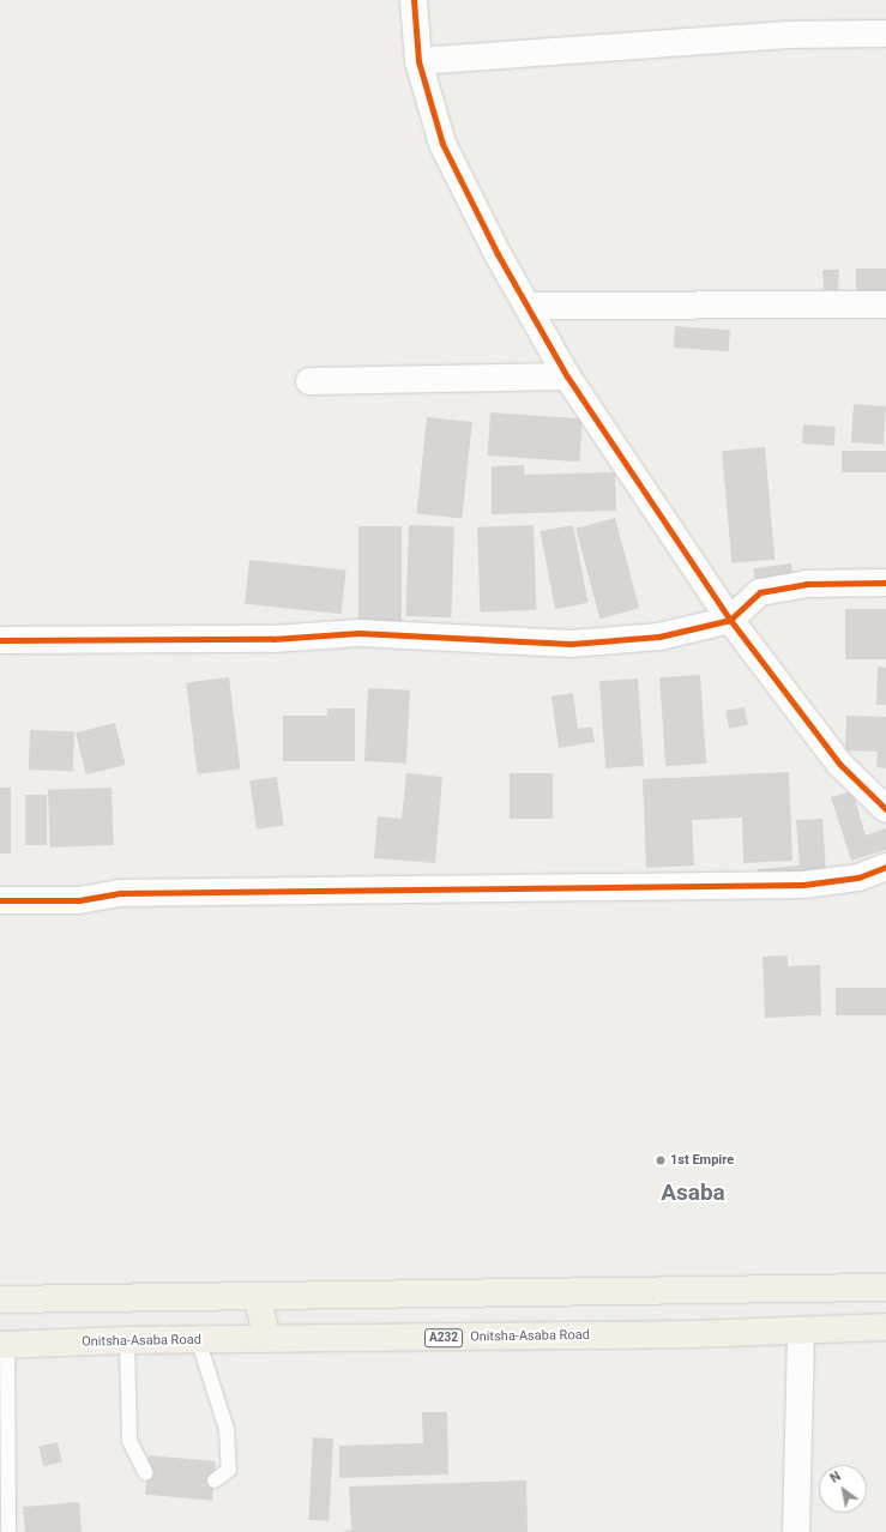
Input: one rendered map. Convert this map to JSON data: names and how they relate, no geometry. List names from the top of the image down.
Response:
{
  "streets": {
    "highway": ["Onitsha-Asaba Road", "A232"]
  },
  "districts": ["Asaba"],
  "places": ["1st Empire"],
  "north": "top left"
}
